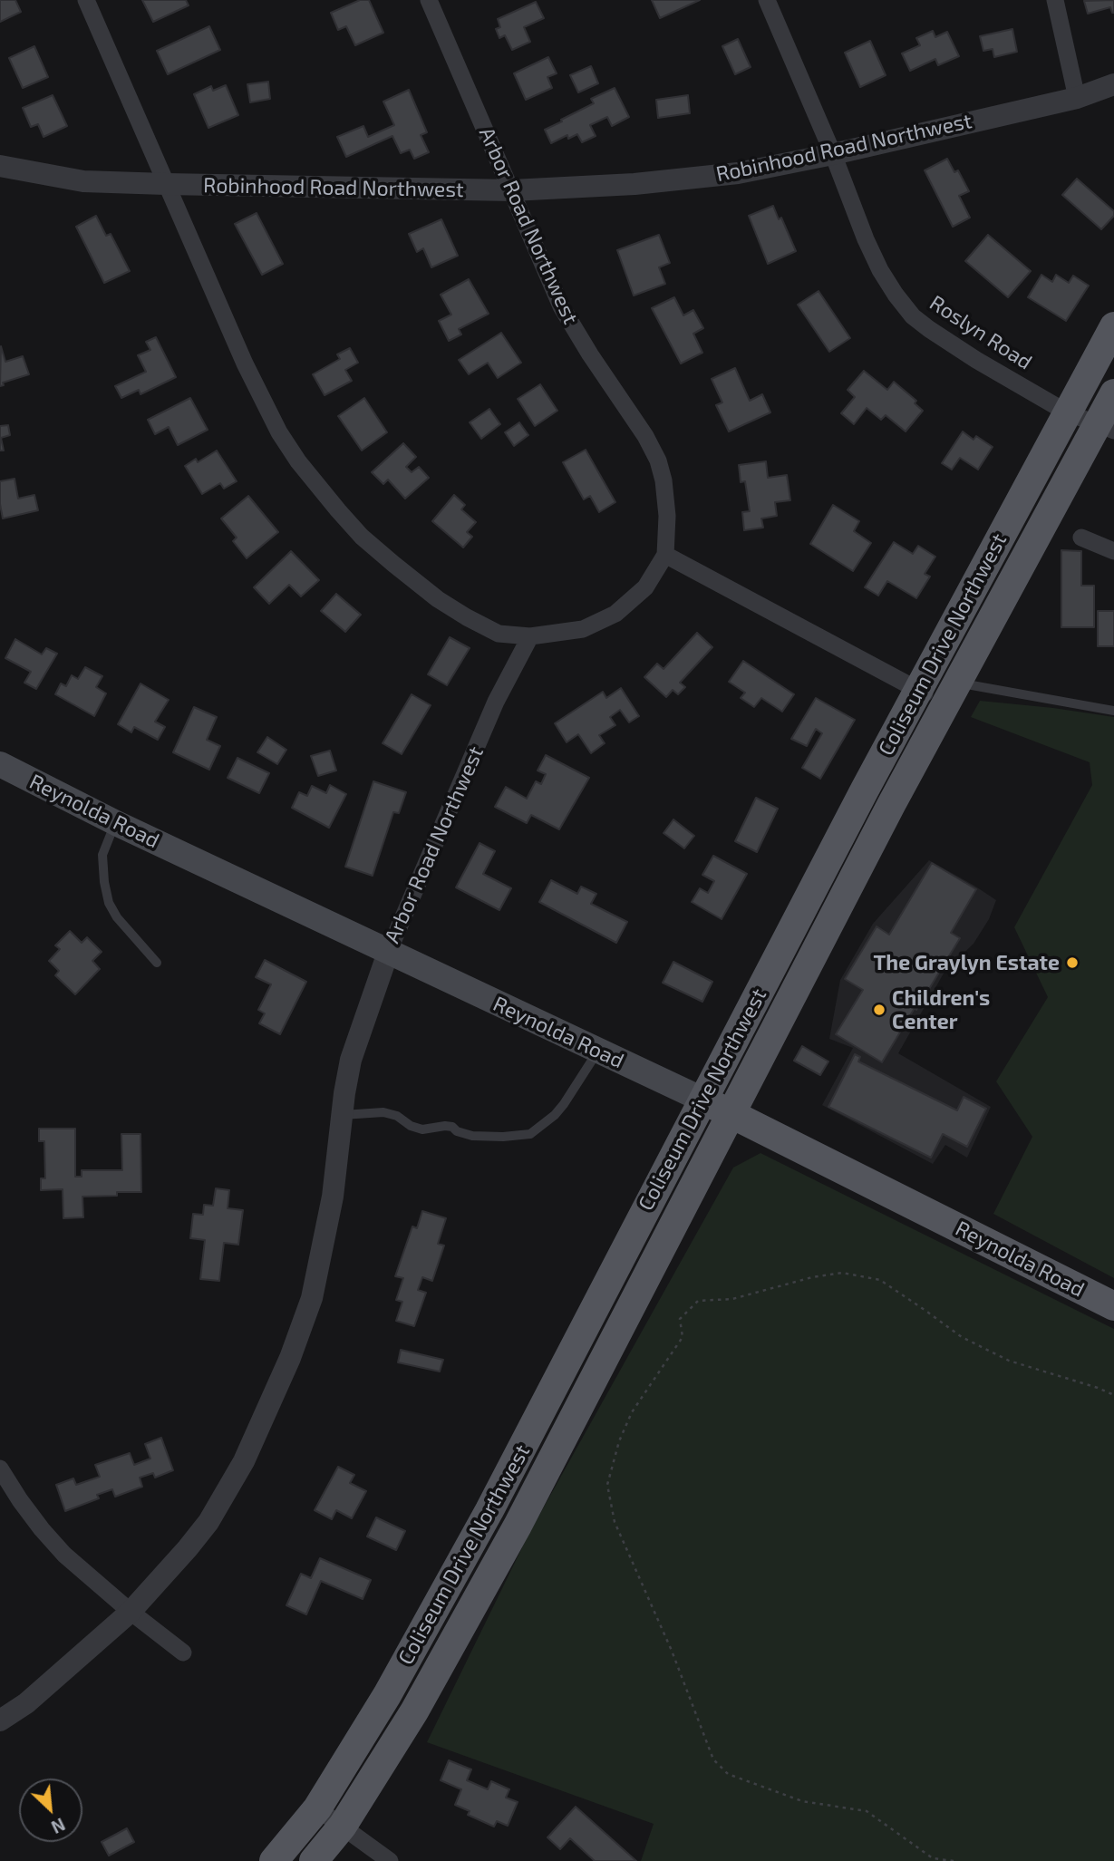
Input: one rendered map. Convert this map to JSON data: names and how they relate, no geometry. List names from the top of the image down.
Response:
{
  "streets": {
    "main road": ["Coliseum Drive Northwest", "Reynolda Road"],
    "street": ["Robinhood Road Northwest", "Arbor Road Northwest", "Roslyn Road"]
  },
  "crossings": [
    ["Robinhood Road Northwest", "Arbor Road Northwest"],
    ["Robinhood Road Northwest", "Roslyn Road"],
    ["Arbor Road Northwest", "Reynolda Road"],
    ["Roslyn Road", "Coliseum Drive Northwest"],
    ["Coliseum Drive Northwest", "Reynolda Road"]
  ],
  "places": ["The Graylyn Estate", "Children's Center"],
  "north": "bottom right"
}
